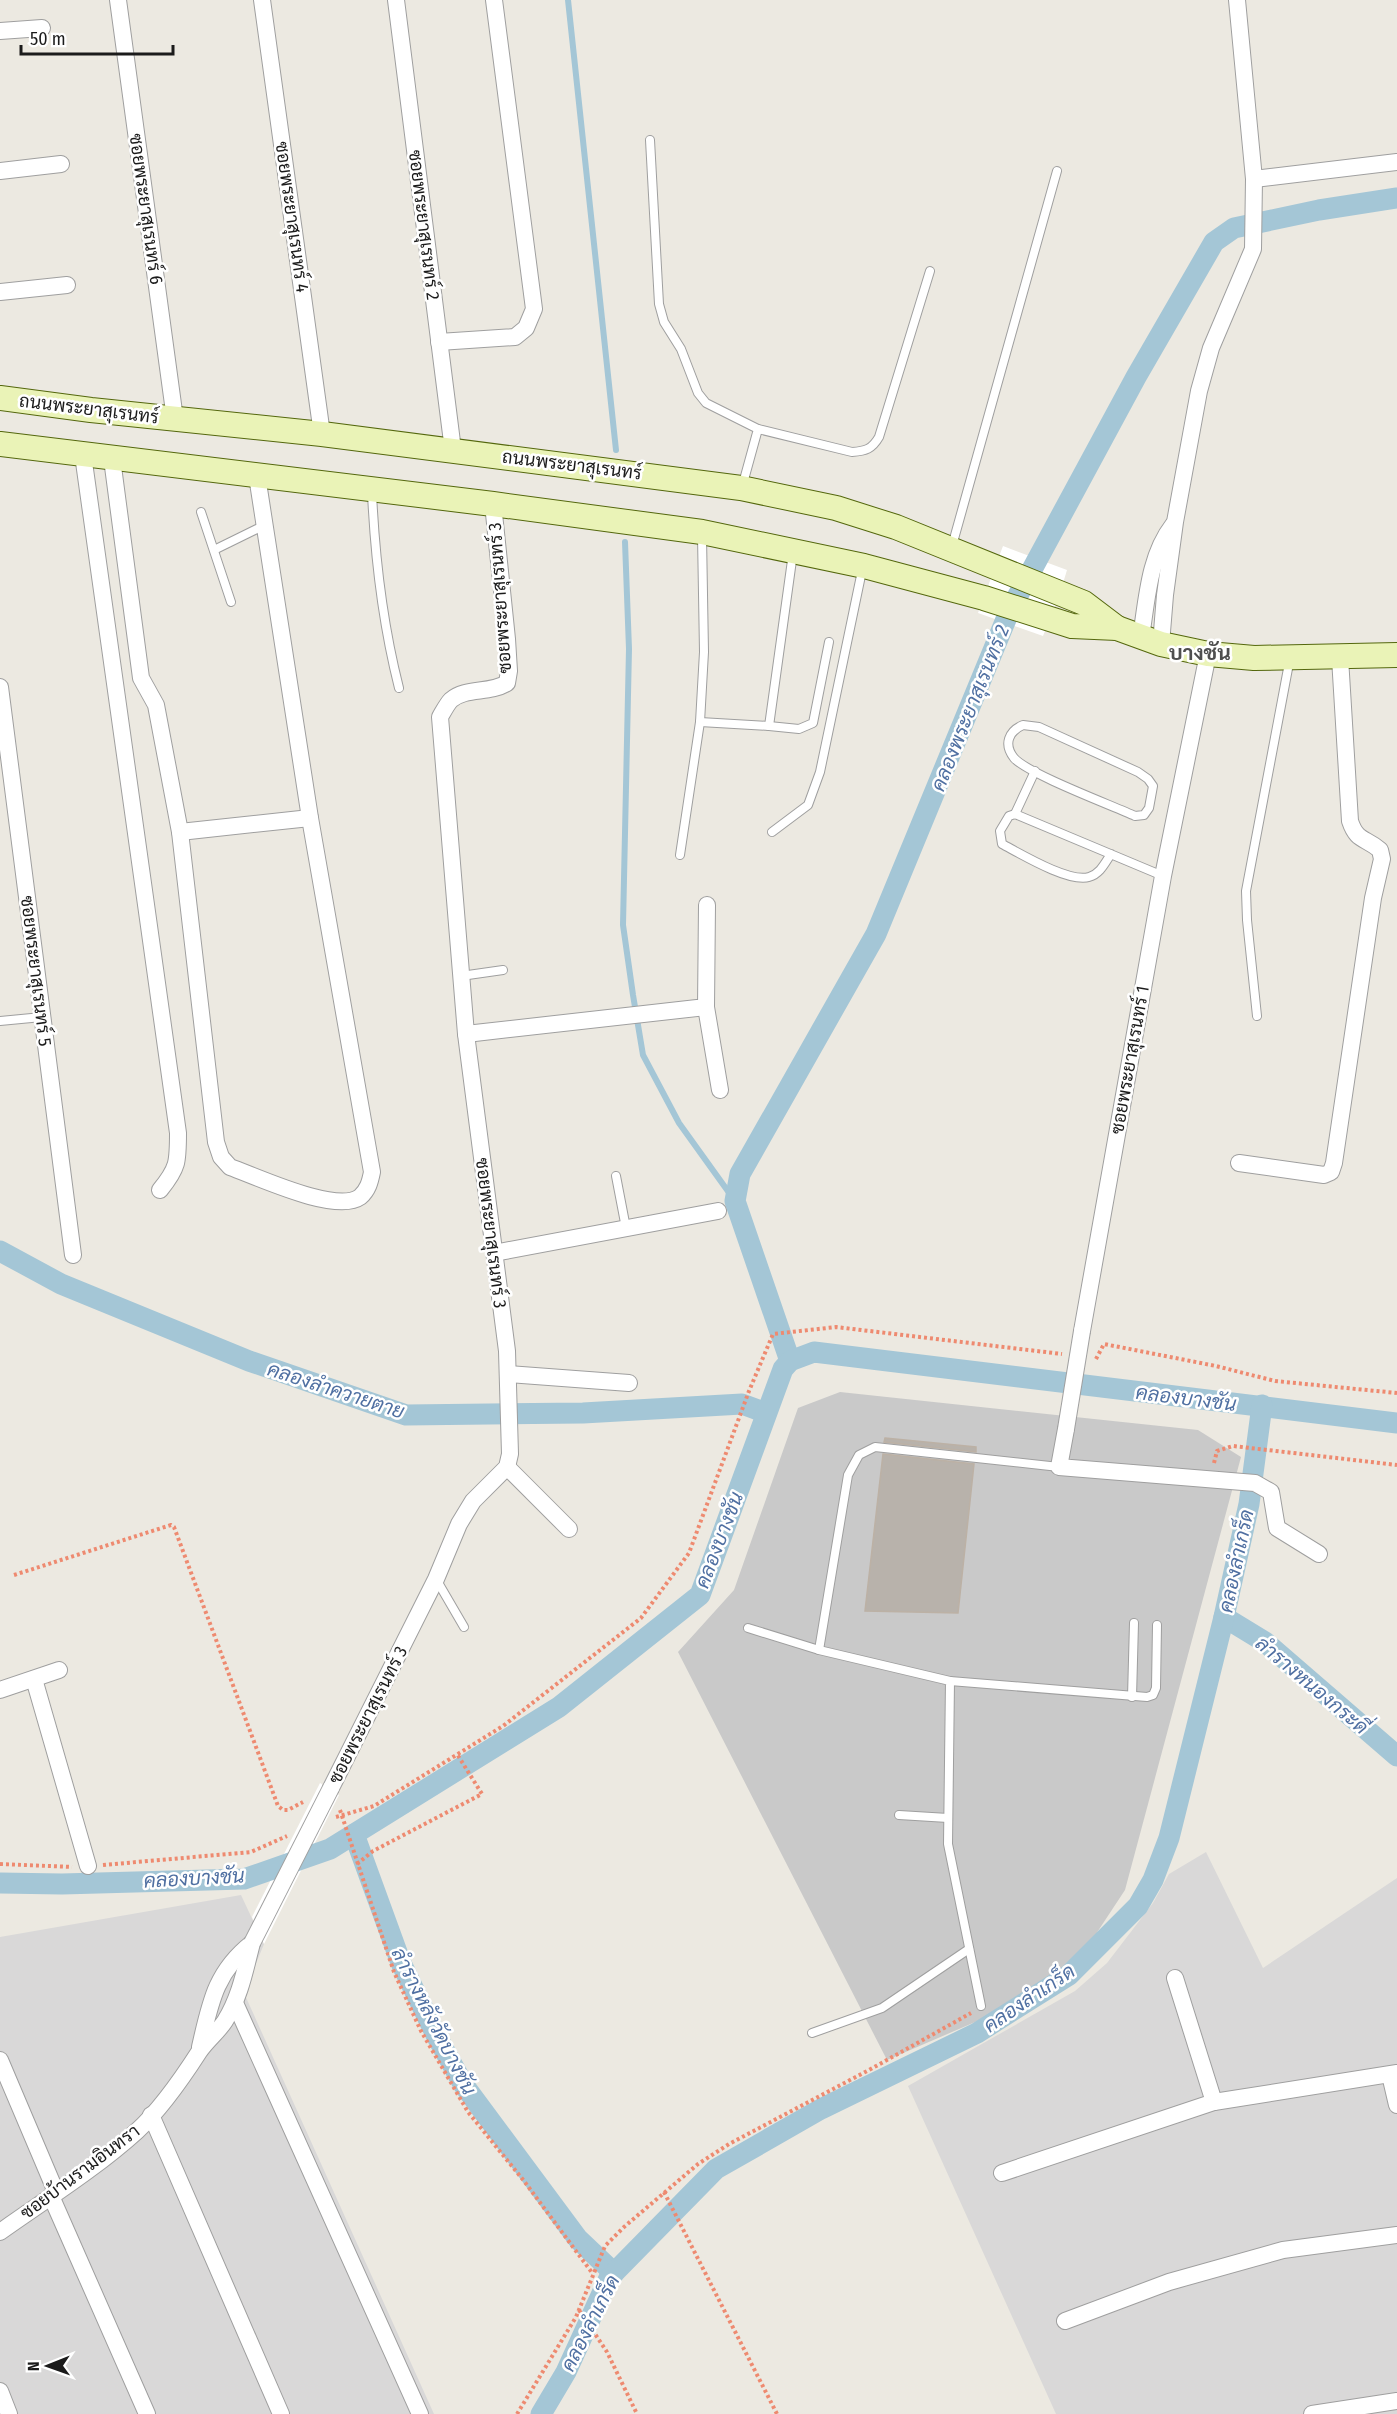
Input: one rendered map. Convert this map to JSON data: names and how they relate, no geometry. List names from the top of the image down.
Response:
{
  "streets": {
    "street": [
      "ซอยพระยาสุเรนทร์ 6",
      "ซอยพระยาสุเรนทร์ 4",
      "ซอยพระยาสุเรนทร์ 2",
      "ถนนพระยาสุเรนทร์",
      "ซอยพระยาสุเรนทร์ 3",
      "ซอยพระยาสุเรนทร์ 5",
      "ซอยพระยาสุเรนทร์ 1",
      "ซอยบ้านรามอินทรา"
    ]
  },
  "crossings": [
    ["ซอยพระยาสุเรนทร์ 6", "ถนนพระยาสุเรนทร์"],
    ["ซอยพระยาสุเรนทร์ 4", "ถนนพระยาสุเรนทร์"],
    ["ซอยพระยาสุเรนทร์ 2", "ถนนพระยาสุเรนทร์"],
    ["ถนนพระยาสุเรนทร์", "ซอยพระยาสุเรนทร์ 3"],
    ["ถนนพระยาสุเรนทร์", "ซอยพระยาสุเรนทร์ 1"],
    ["ซอยพระยาสุเรนทร์ 3", "ซอยบ้านรามอินทรา"]
  ],
  "districts": ["บางชัน"],
  "water": [
    "คลองพระยาสุเรนทร์ 2",
    "คลองลำควายตาย",
    "คลองบางชัน",
    "คลองลำเกร็ด",
    "ลำรางหนองกระดี่",
    "ลำรางหลังวัดบางชัน"
  ],
  "scale_bar": "50 m",
  "north": "left"
}
